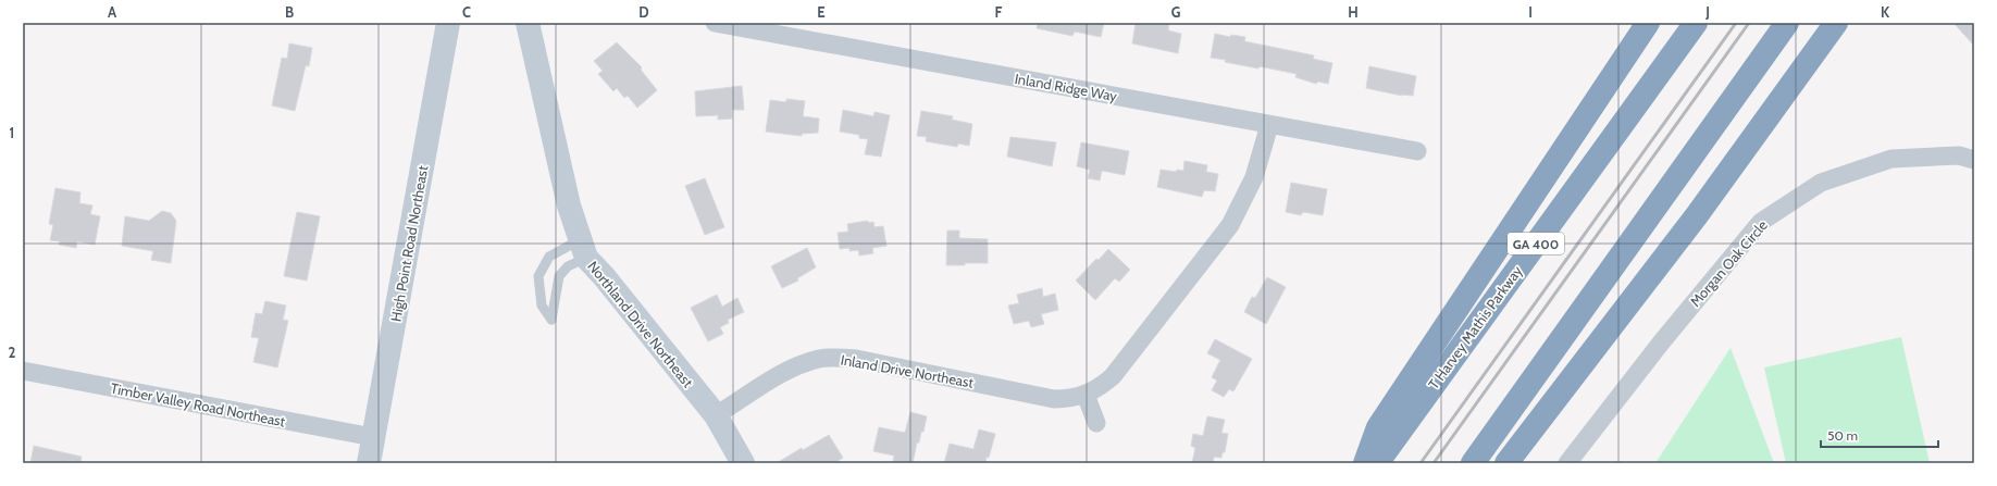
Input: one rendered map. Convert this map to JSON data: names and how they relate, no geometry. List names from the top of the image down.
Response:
{
  "streets": {
    "highway": ["GA 400", "T Harvey Mathis Parkway"],
    "street": [
      "Inland Ridge Way",
      "High Point Road Northeast",
      "Morgan Oak Circle",
      "Northland Drive Northeast",
      "Inland Drive Northeast",
      "Timber Valley Road Northeast"
    ]
  },
  "crossings": [
    ["Inland Ridge Way", "Inland Drive Northeast"],
    ["High Point Road Northeast", "Timber Valley Road Northeast"],
    ["Northland Drive Northeast", "Inland Drive Northeast"]
  ],
  "scale_bar": "50 m",
  "grid": {
    "columns": [
      "A",
      "B",
      "C",
      "D",
      "E",
      "F",
      "G",
      "H",
      "I",
      "J",
      "K"
    ],
    "rows": ["1", "2"]
  }
}
